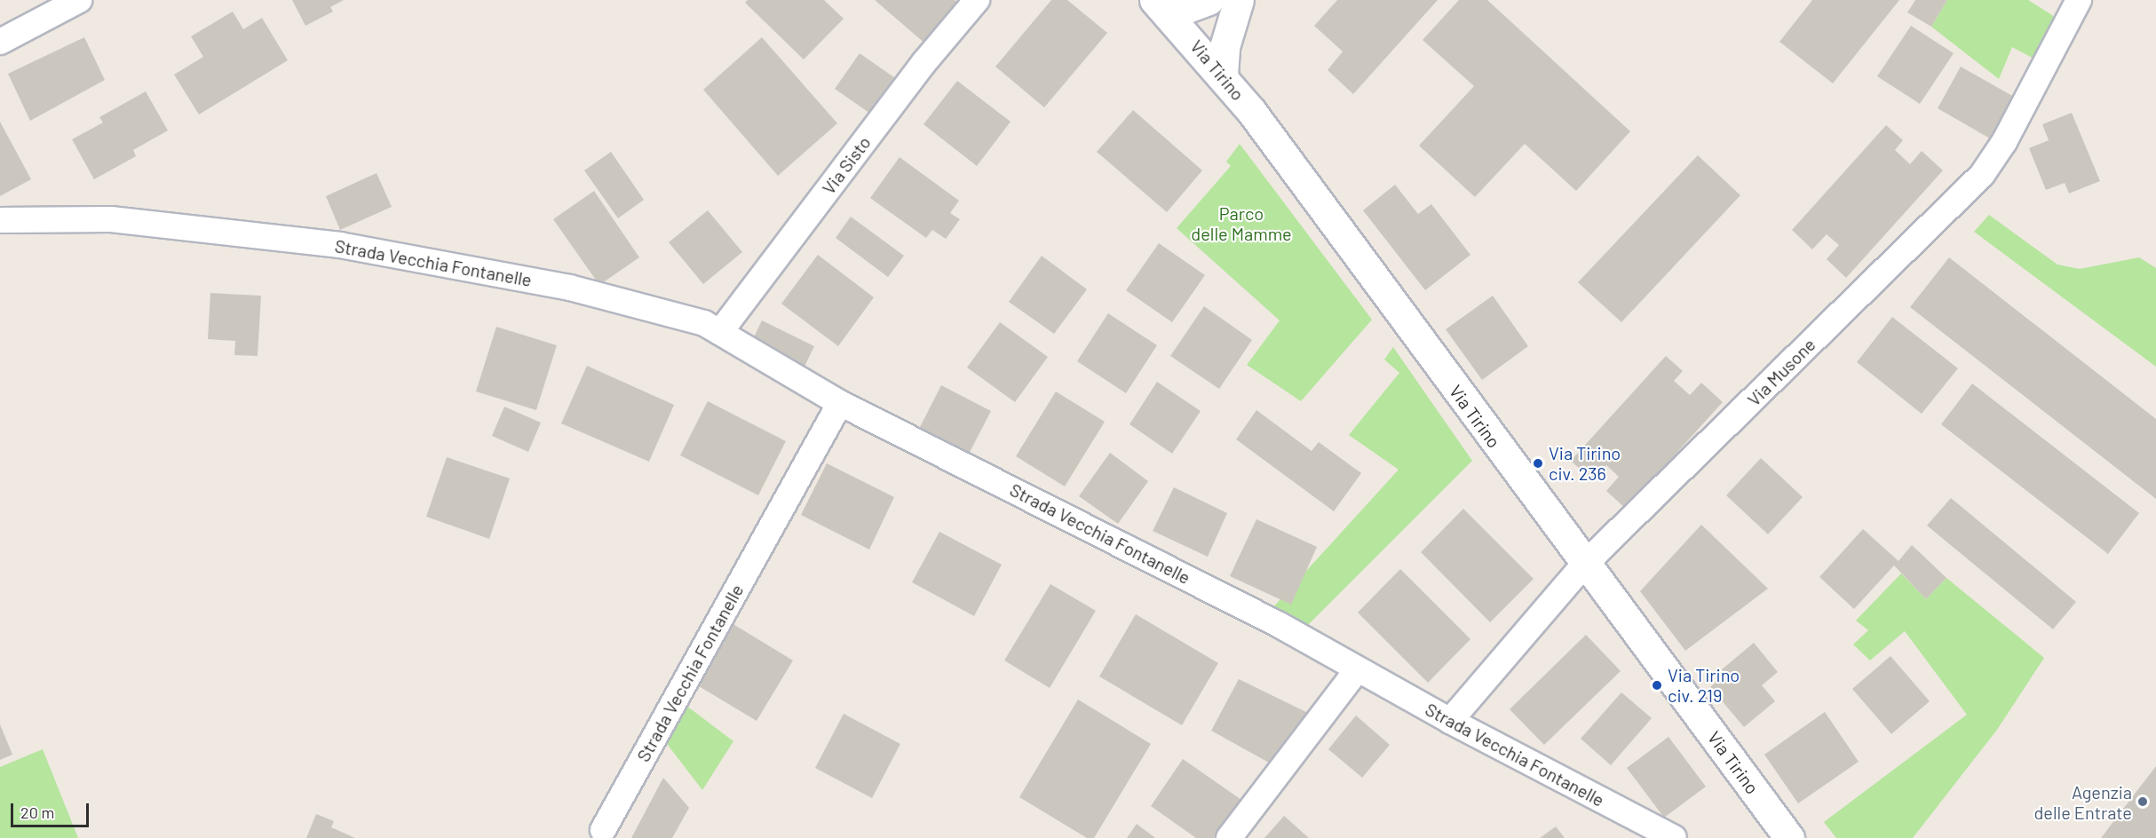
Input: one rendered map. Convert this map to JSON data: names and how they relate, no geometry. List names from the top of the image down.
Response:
{
  "streets": {
    "street": [
      "Via Tirino",
      "Via Sisto",
      "Strada Vecchia Fontanelle",
      "Via Musone"
    ]
  },
  "crossings": [
    ["Via Tirino", "Via Musone"],
    ["Via Sisto", "Strada Vecchia Fontanelle"],
    ["Strada Vecchia Fontanelle", "Via Musone"]
  ],
  "parks": ["Parco delle Mamme"],
  "places": ["Via Tirino civ. 236", "Via Tirino civ. 219", "Agenzia delle Entrate"],
  "scale_bar": "20 m"
}
